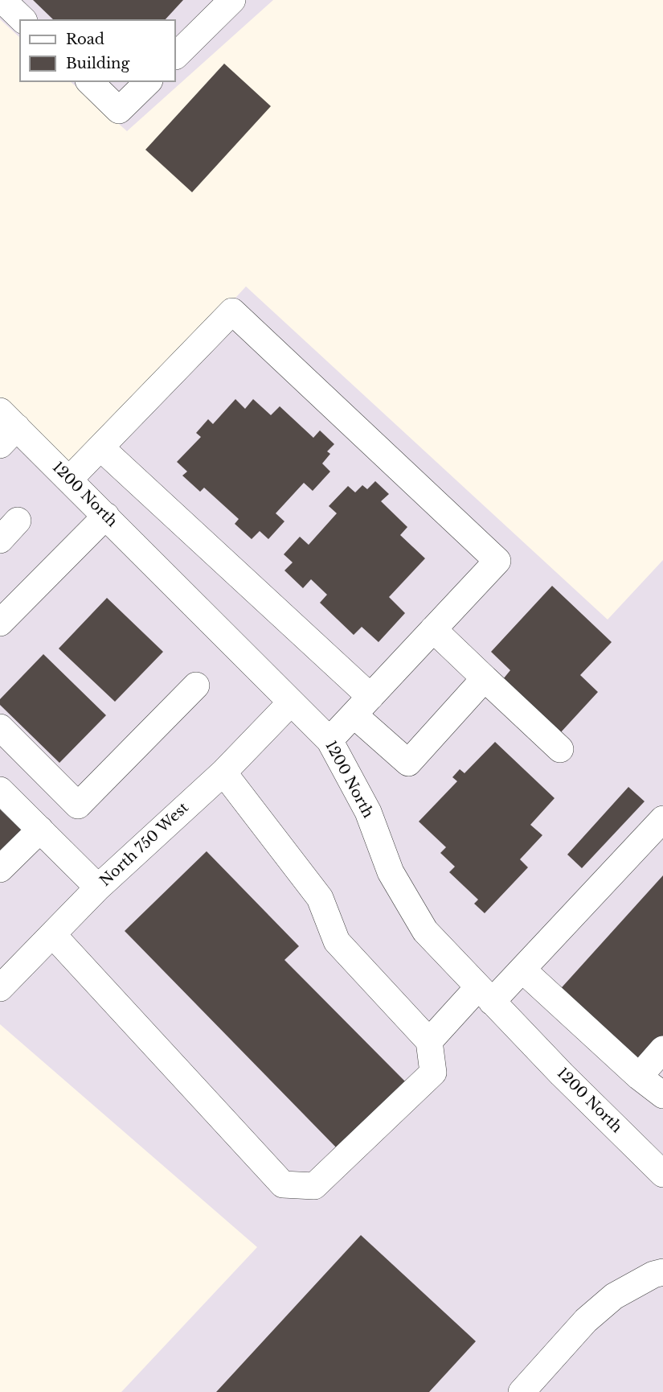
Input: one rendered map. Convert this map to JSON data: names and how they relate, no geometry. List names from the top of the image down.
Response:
{
  "streets": {
    "street": ["1200 North", "North 750 West"]
  },
  "crossings": [
    ["1200 North", "North 750 West"]
  ],
  "legend": ["Road", "Building"]
}
